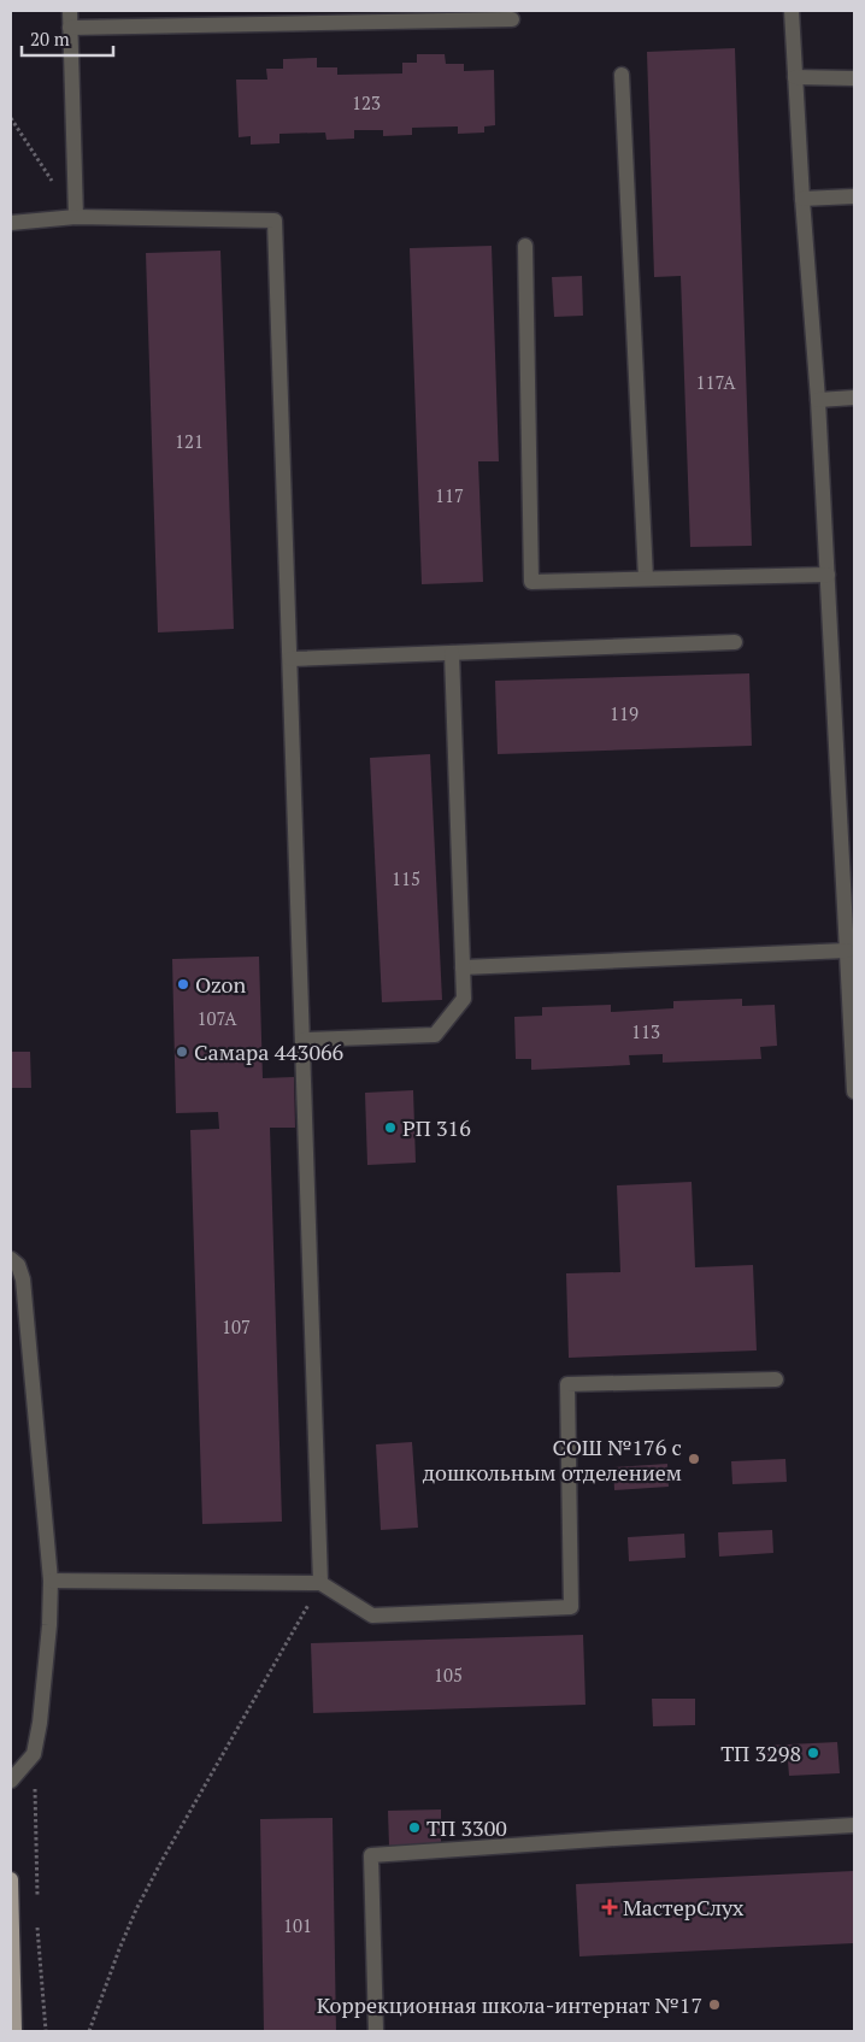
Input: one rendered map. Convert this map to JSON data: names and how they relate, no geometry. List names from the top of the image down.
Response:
{
  "places": {
    "other": [
      "Ozon",
      "Самара 443066",
      "РП 316",
      "СОШ №176 с дошкольным отделением",
      "ТП 3298",
      "ТП 3300",
      "Коррекционная школа-интернат №17"
    ],
    "health": ["МастерСлух"]
  },
  "house_numbers": [
    "123",
    "117А",
    "121",
    "117",
    "119",
    "115",
    "107А",
    "113",
    "107",
    "105",
    "101"
  ],
  "scale_bar": "20 m"
}
